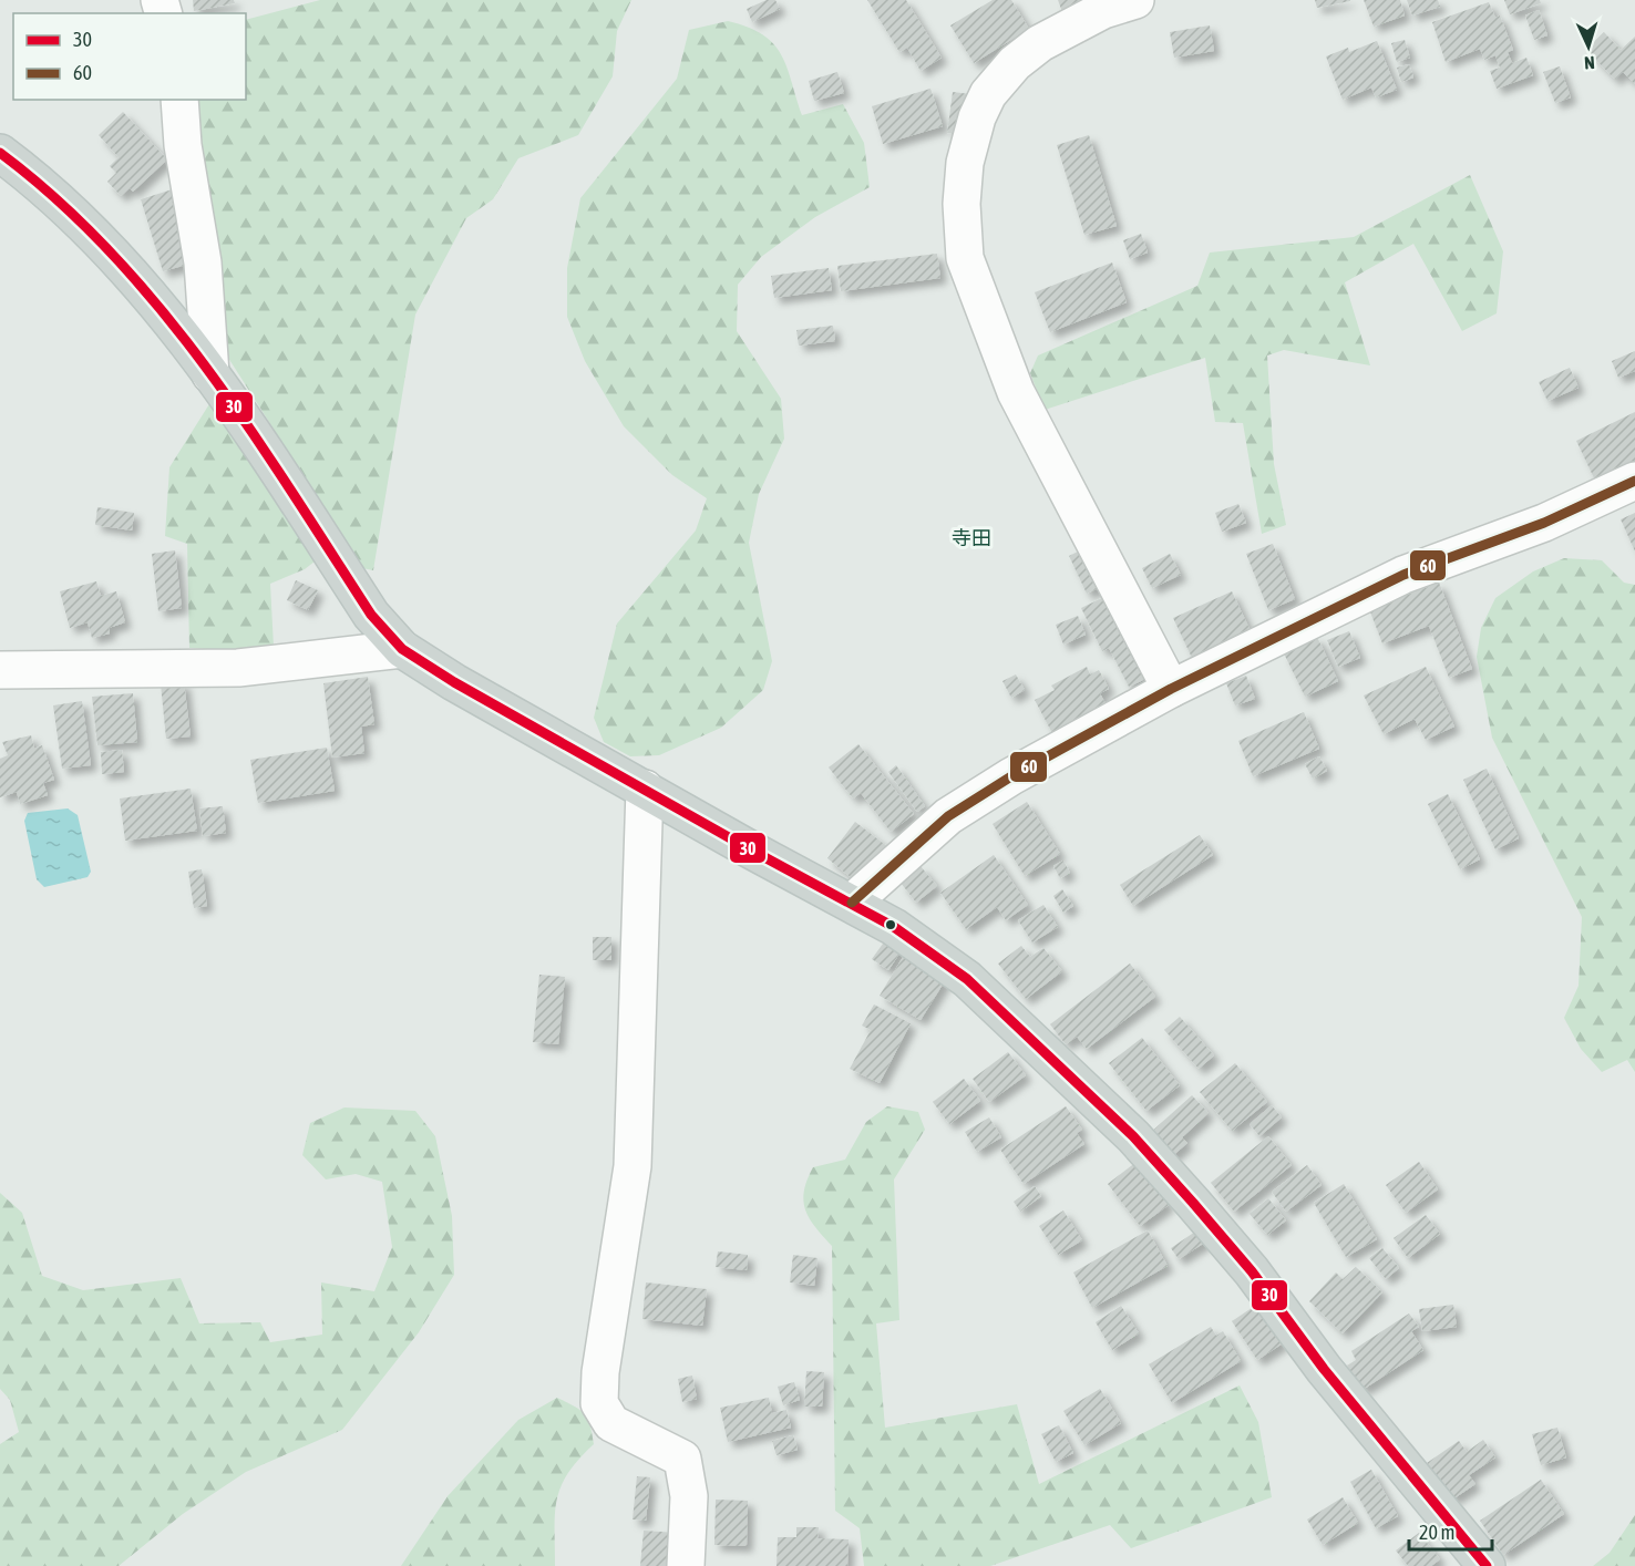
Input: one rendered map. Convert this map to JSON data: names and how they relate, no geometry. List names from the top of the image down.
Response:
{
  "districts": ["寺田"],
  "lines": ["transit line 30", "transit line 60"],
  "legend": ["30", "60"],
  "scale_bar": "20 m",
  "north": "bottom"
}
